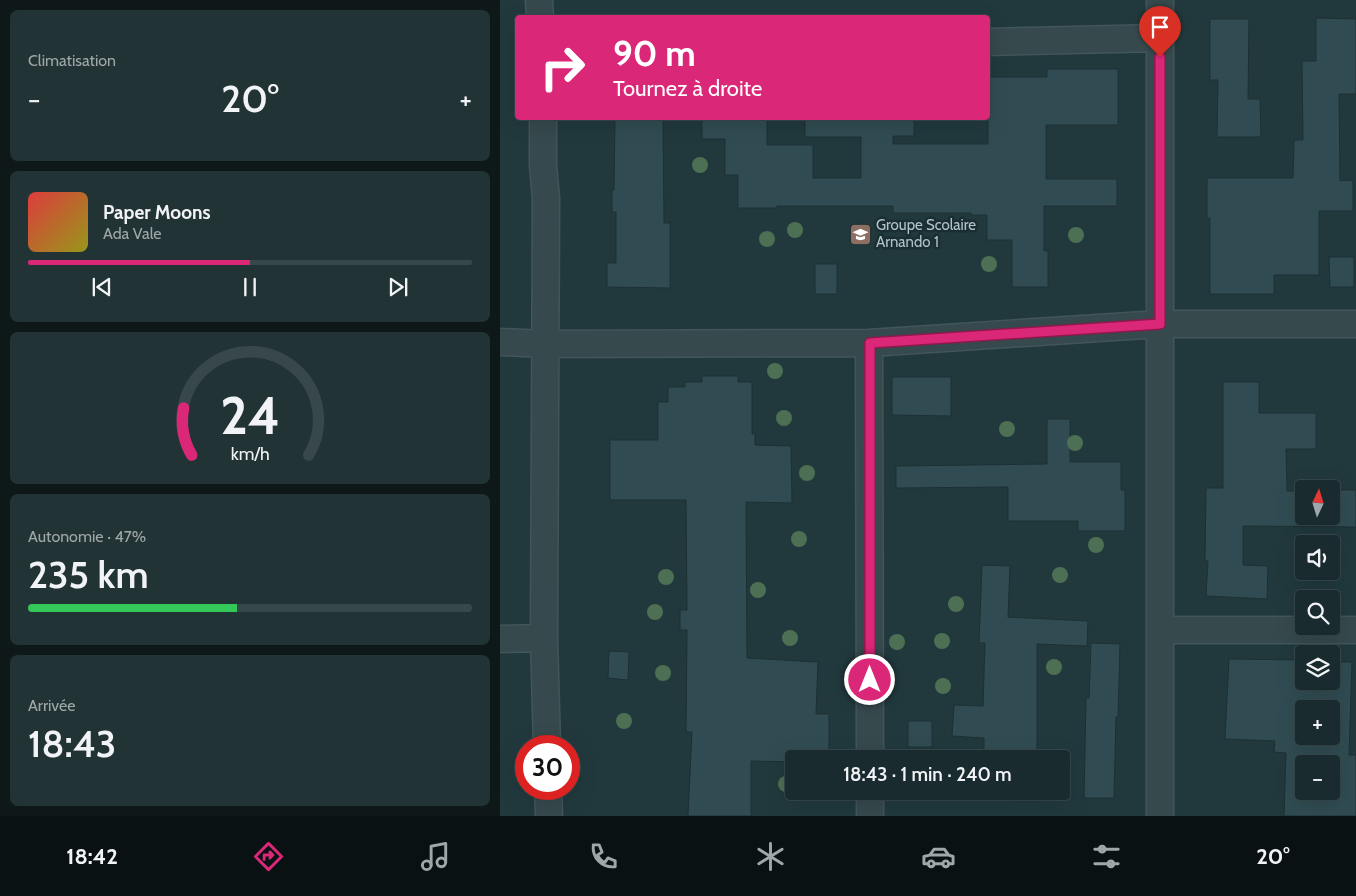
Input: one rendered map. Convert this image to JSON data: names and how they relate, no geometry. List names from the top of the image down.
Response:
{
  "places": {
    "school or university": ["Groupe Scolaire Arnando 1"]
  },
  "north": "top",
  "page": {
    "tile": [
      "Climatisation",
      ["Autonomie · 47%", "235 km"],
      ["Arrivée", "18:43"]
    ],
    "turn": ["90 m", "Tournez à droite"],
    "heat": ["−", "20°", "+"],
    "song": ["Paper Moons", "Ada Vale"],
    "map_buttons": ["+", "−"],
    "limit": "30",
    "trip": "18:43 · 1 min · 240 m",
    "tabs": ["18:42", "20°"],
    "gauge": ["24", "km/h"]
  }
}
